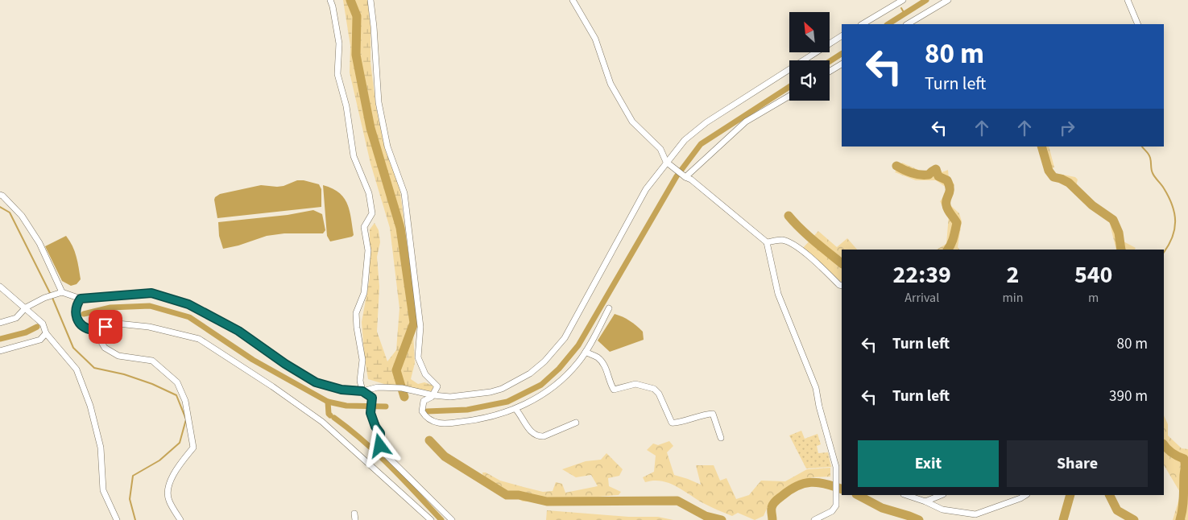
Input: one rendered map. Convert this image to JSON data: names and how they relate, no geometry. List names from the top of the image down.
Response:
{
  "north": "top left",
  "page": {
    "turn": ["80 m", "Turn left"],
    "eta": [
      "22:39",
      "Arrival",
      "2",
      "min",
      "540",
      "m"
    ],
    "list": [
      {
        "name": "Turn left",
        "value": "80 m"
      },
      {
        "name": "Turn left",
        "value": "390 m"
      }
    ],
    "buttons": ["Exit", "Share"]
  }
}
